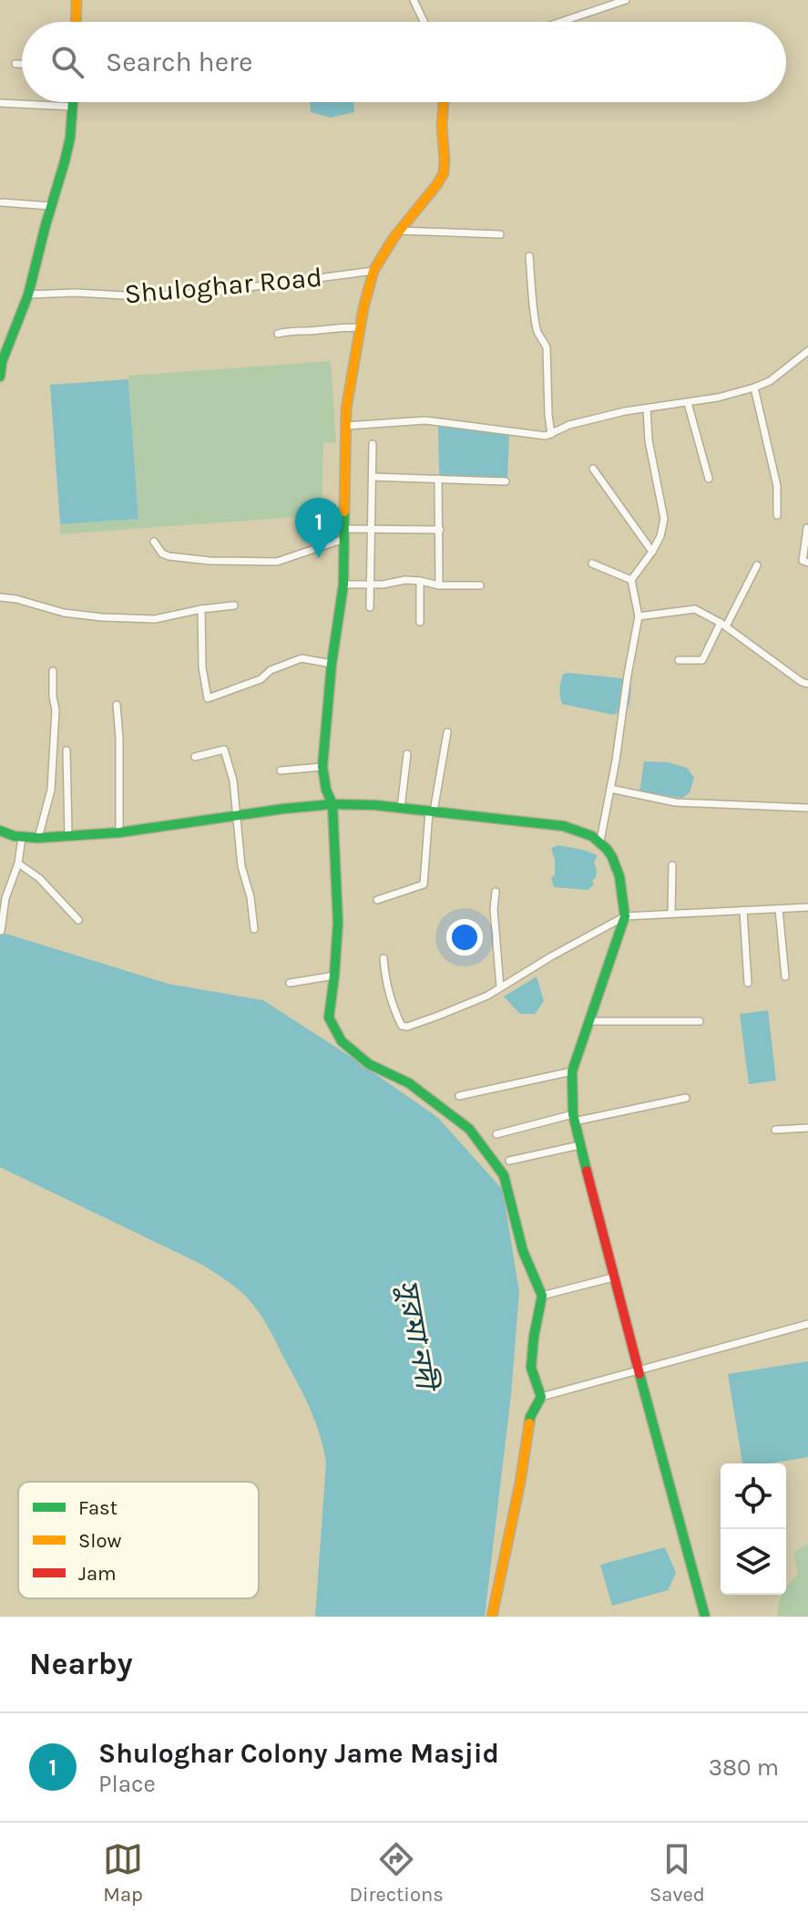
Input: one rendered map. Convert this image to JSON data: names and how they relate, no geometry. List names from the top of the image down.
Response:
{
  "streets": {
    "street": ["Shuloghar Road"]
  },
  "water": ["সুরমা নদী"],
  "legend": ["Fast", "Slow", "Jam"],
  "page": {
    "search": "Search here",
    "pins": "1",
    "heading": "Nearby",
    "list": [
      {
        "mark": "1",
        "name": "Shuloghar Colony Jame Masjid",
        "note": "Place",
        "value": "380 m"
      }
    ],
    "nav": ["Map", "Directions", "Saved"]
  }
}
